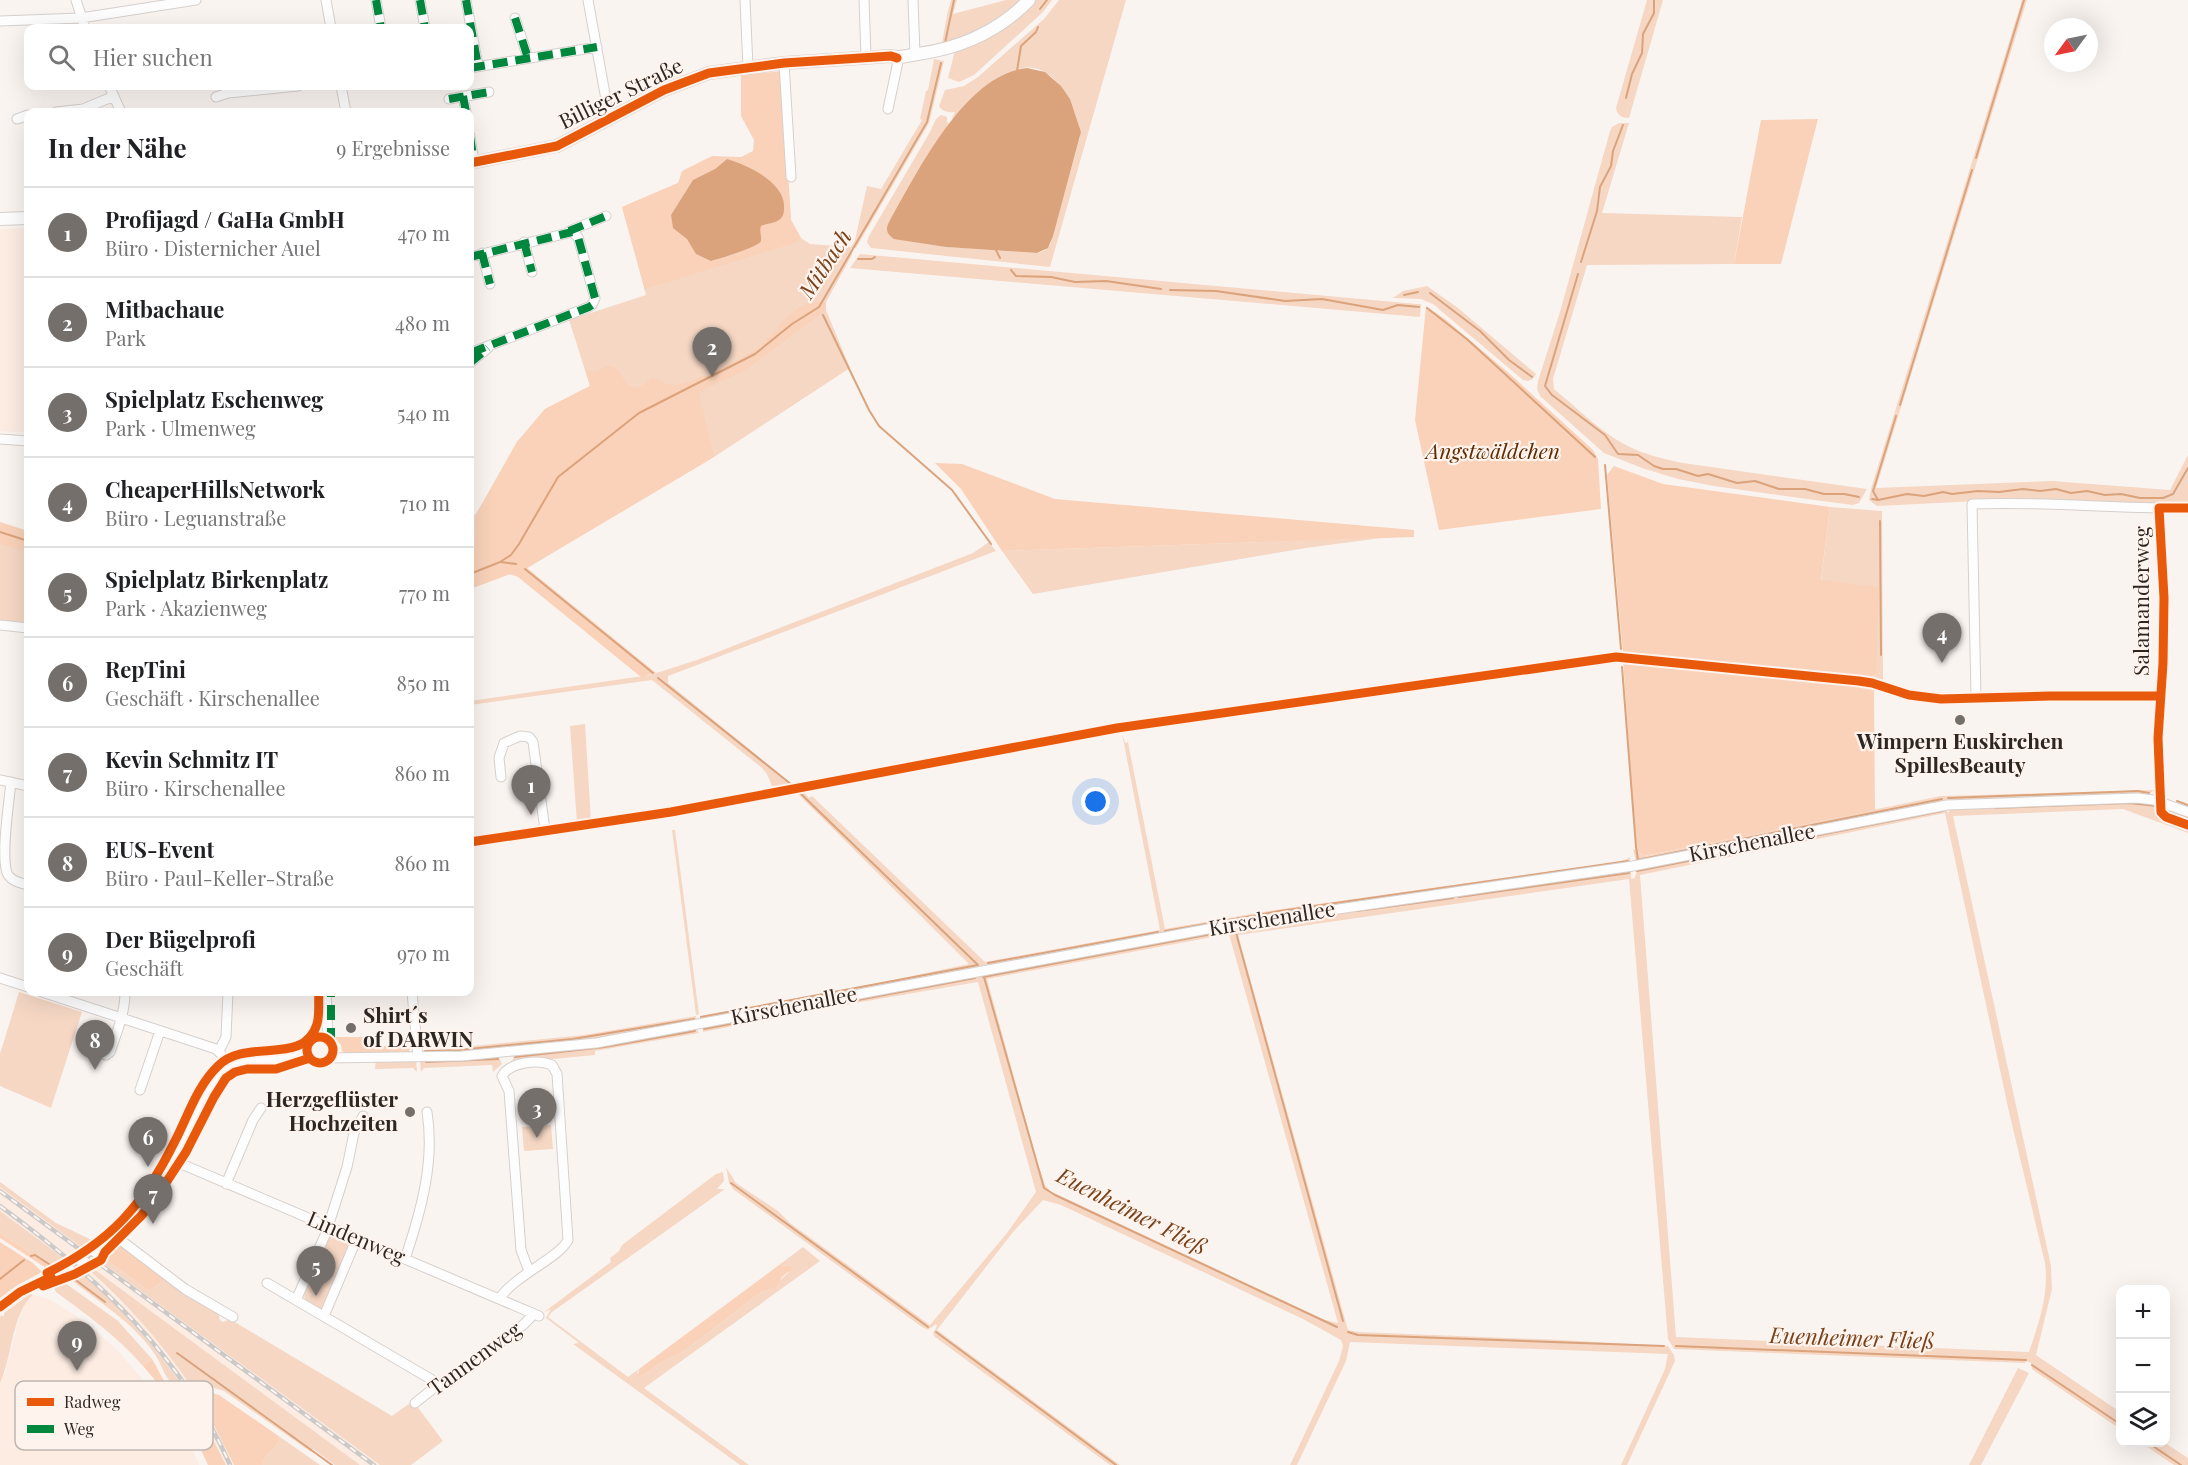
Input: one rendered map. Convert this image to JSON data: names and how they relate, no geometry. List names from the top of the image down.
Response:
{
  "streets": {
    "street": [
      "Billiger Straße",
      "Salamanderweg",
      "Kirschenallee",
      "Lindenweg",
      "Tannenweg"
    ]
  },
  "crossings": [
    ["Salamanderweg", "Kirschenallee"],
    ["Lindenweg", "Tannenweg"]
  ],
  "water": ["Mitbach", "Euenheimer Fließ"],
  "parks": ["Angstwäldchen"],
  "places": ["Wimpern Euskirchen SpillesBeauty", "Shirt´s of DARWIN", "Herzgeflüster Hochzeiten"],
  "legend": ["Radweg", "Weg"],
  "north": "bottom left",
  "page": {
    "search": "Hier suchen",
    "heading": ["In der Nähe", "9 Ergebnisse"],
    "list": [
      {
        "mark": "1",
        "name": "Profijagd / GaHa GmbH",
        "note": "Büro · Disternicher Auel",
        "value": "470 m"
      },
      {
        "mark": "2",
        "name": "Mitbachaue",
        "note": "Park",
        "value": "480 m"
      },
      {
        "mark": "3",
        "name": "Spielplatz Eschenweg",
        "note": "Park · Ulmenweg",
        "value": "540 m"
      },
      {
        "mark": "4",
        "name": "CheaperHillsNetwork",
        "note": "Büro · Leguanstraße",
        "value": "710 m"
      },
      {
        "mark": "5",
        "name": "Spielplatz Birkenplatz",
        "note": "Park · Akazienweg",
        "value": "770 m"
      },
      {
        "mark": "6",
        "name": "RepTini",
        "note": "Geschäft · Kirschenallee",
        "value": "850 m"
      },
      {
        "mark": "7",
        "name": "Kevin Schmitz IT",
        "note": "Büro · Kirschenallee",
        "value": "860 m"
      },
      {
        "mark": "8",
        "name": "EUS-Event",
        "note": "Büro · Paul-Keller-Straße",
        "value": "860 m"
      },
      {
        "mark": "9",
        "name": "Der Bügelprofi",
        "note": "Geschäft",
        "value": "970 m"
      }
    ],
    "pins": [
      "2",
      "4",
      "1",
      "8",
      "3",
      "6",
      "7",
      "5",
      "9"
    ],
    "map_buttons": ["+", "−"]
  }
}
